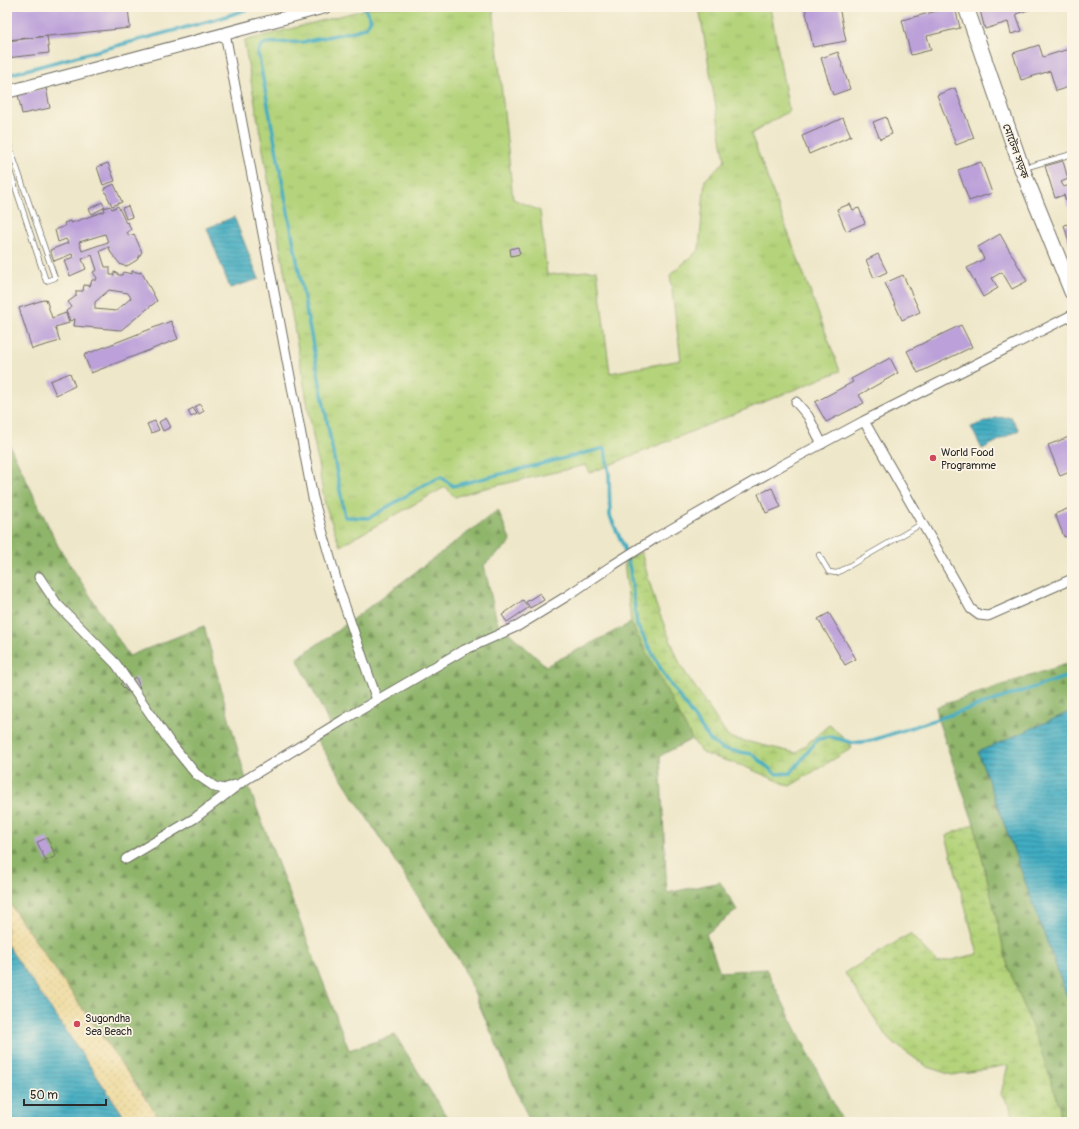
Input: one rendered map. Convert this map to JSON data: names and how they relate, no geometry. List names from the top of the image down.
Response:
{
  "streets": {
    "highway": ["মোটেল সড়ক"]
  },
  "places": ["World Food Programme", "Sugondha Sea Beach"],
  "scale_bar": "50 m"
}
